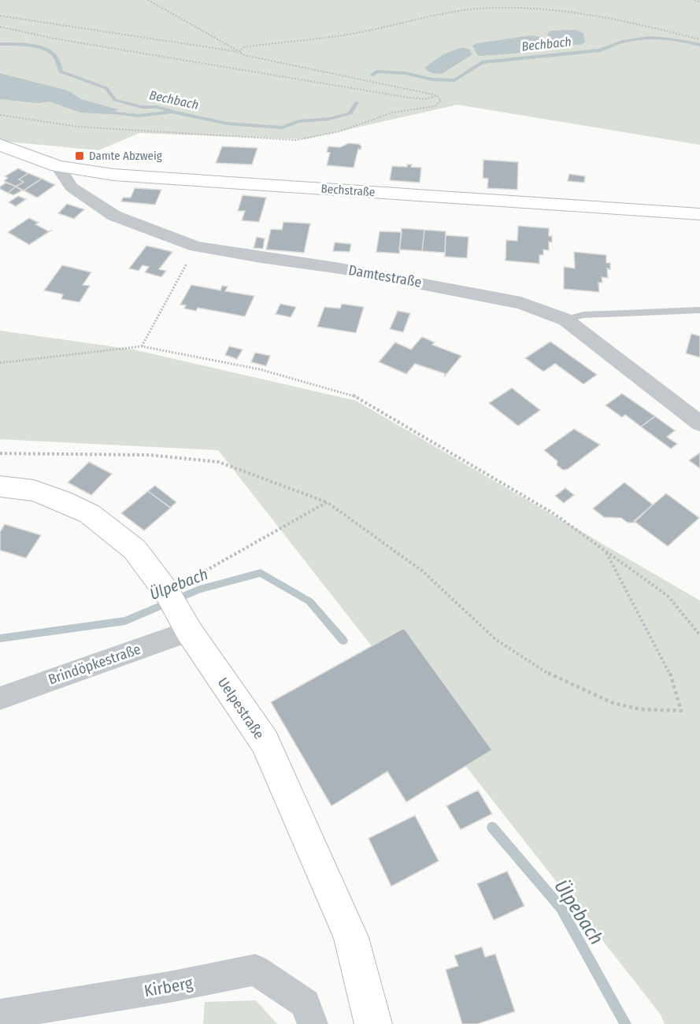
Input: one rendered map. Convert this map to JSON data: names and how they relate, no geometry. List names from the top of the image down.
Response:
{
  "streets": {
    "main road": ["Bechstraße", "Uelpestraße"],
    "street": ["Damtestraße", "Brindöpkestraße", "Kirberg"]
  },
  "crossings": [
    ["Bechstraße", "Damtestraße"],
    ["Brindöpkestraße", "Uelpestraße"]
  ],
  "water": ["Bechbach", "Ülpebach"],
  "places": {
    "transit": ["Damte Abzweig"]
  }
}
